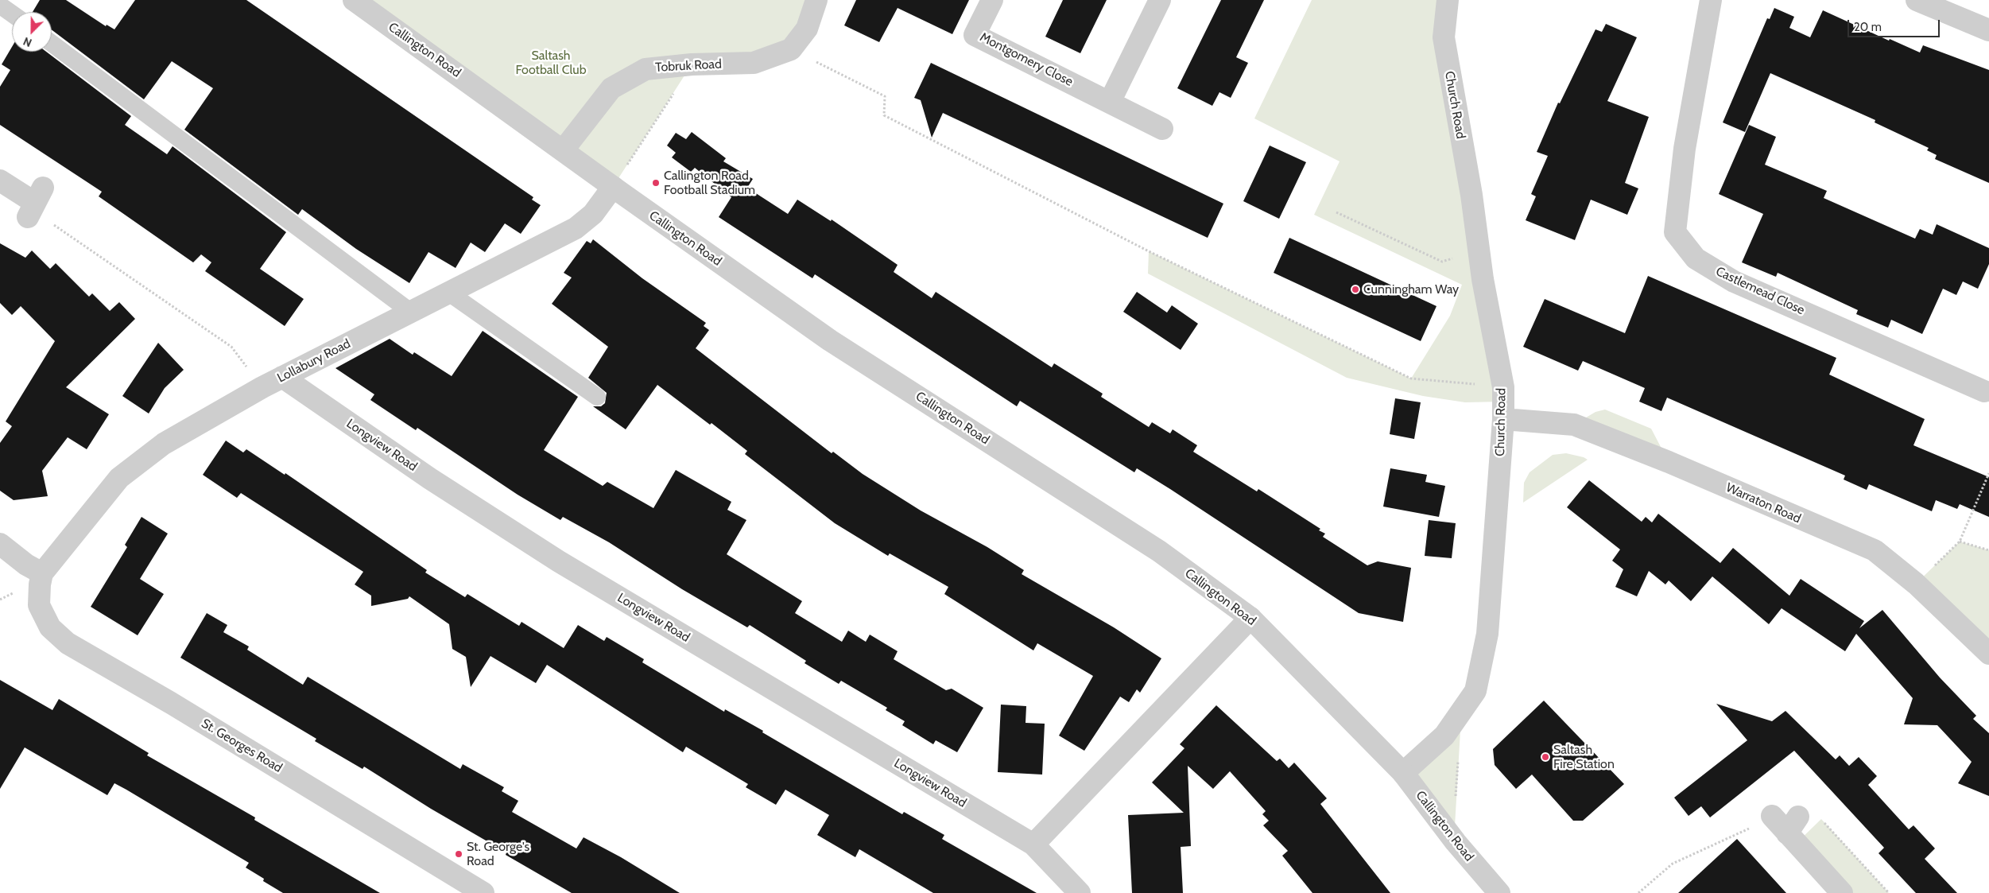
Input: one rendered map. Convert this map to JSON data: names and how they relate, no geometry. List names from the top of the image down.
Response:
{
  "streets": {
    "street": [
      "Callington Road",
      "Montgomery Close",
      "Tobruk Road",
      "Church Road",
      "Castlemead Close",
      "Lollabury Road",
      "Longview Road",
      "Warraton Road",
      "St. Georges Road"
    ]
  },
  "crossings": [
    ["Callington Road", "Tobruk Road"],
    ["Callington Road", "Church Road"],
    ["Callington Road", "Lollabury Road"],
    ["Church Road", "Warraton Road"],
    ["Lollabury Road", "Longview Road"],
    ["Lollabury Road", "St. Georges Road"]
  ],
  "parks": ["Saltash Football Club"],
  "places": [
    "Callington Road Football Stadium",
    "Cunningham Way",
    "Saltash Fire Station",
    "St. George's Road"
  ],
  "scale_bar": "20 m",
  "north": "bottom left"
}
